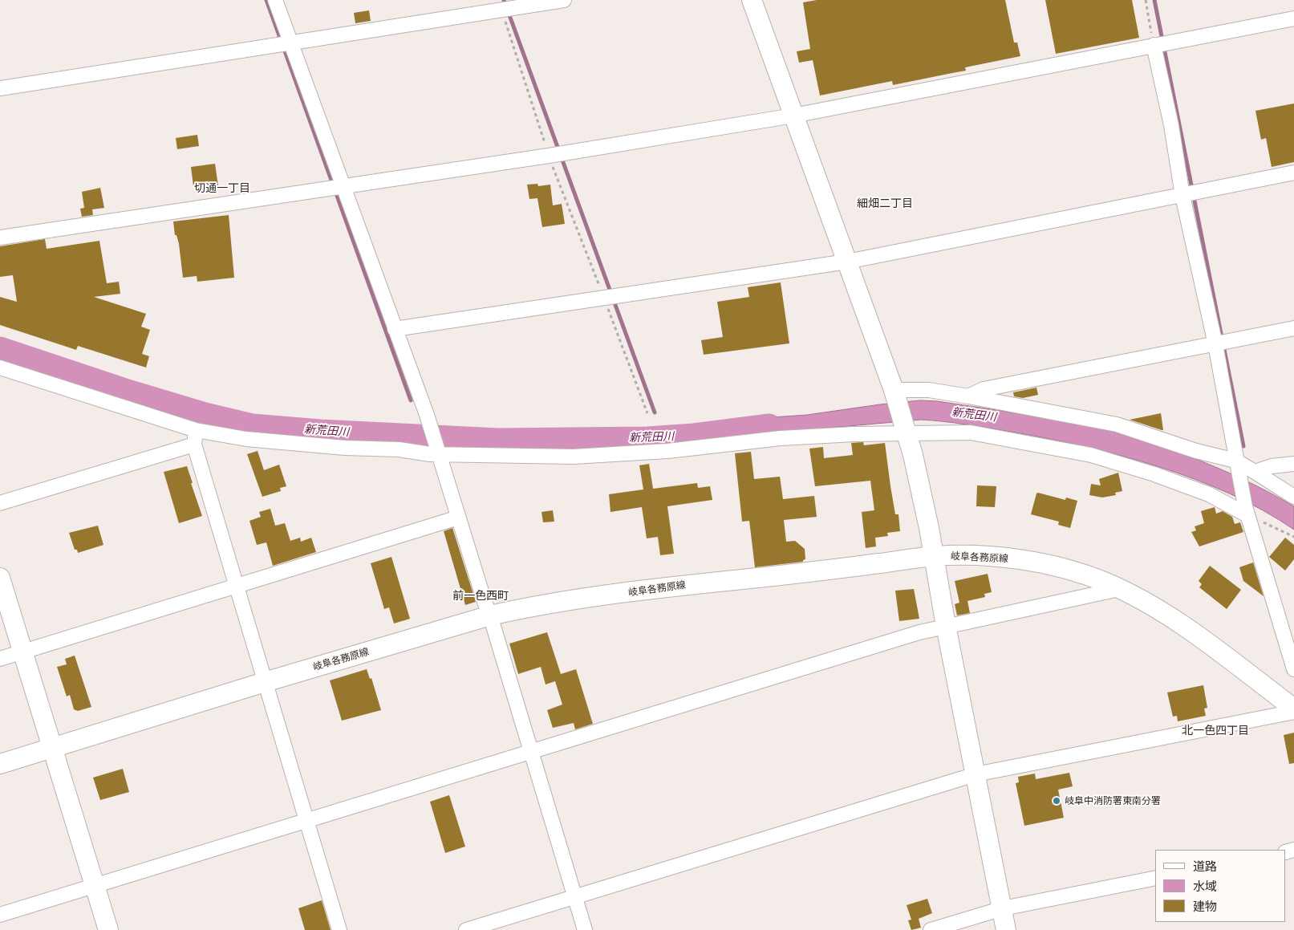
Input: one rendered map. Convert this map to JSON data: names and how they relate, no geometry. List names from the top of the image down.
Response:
{
  "streets": {
    "main road": ["岐阜各務原線"]
  },
  "districts": [
    "切通一丁目",
    "細畑二丁目",
    "前一色西町",
    "北一色四丁目"
  ],
  "water": ["新荒田川"],
  "places": ["岐阜中消防署東南分署"],
  "legend": ["道路", "水域", "建物"]
}
